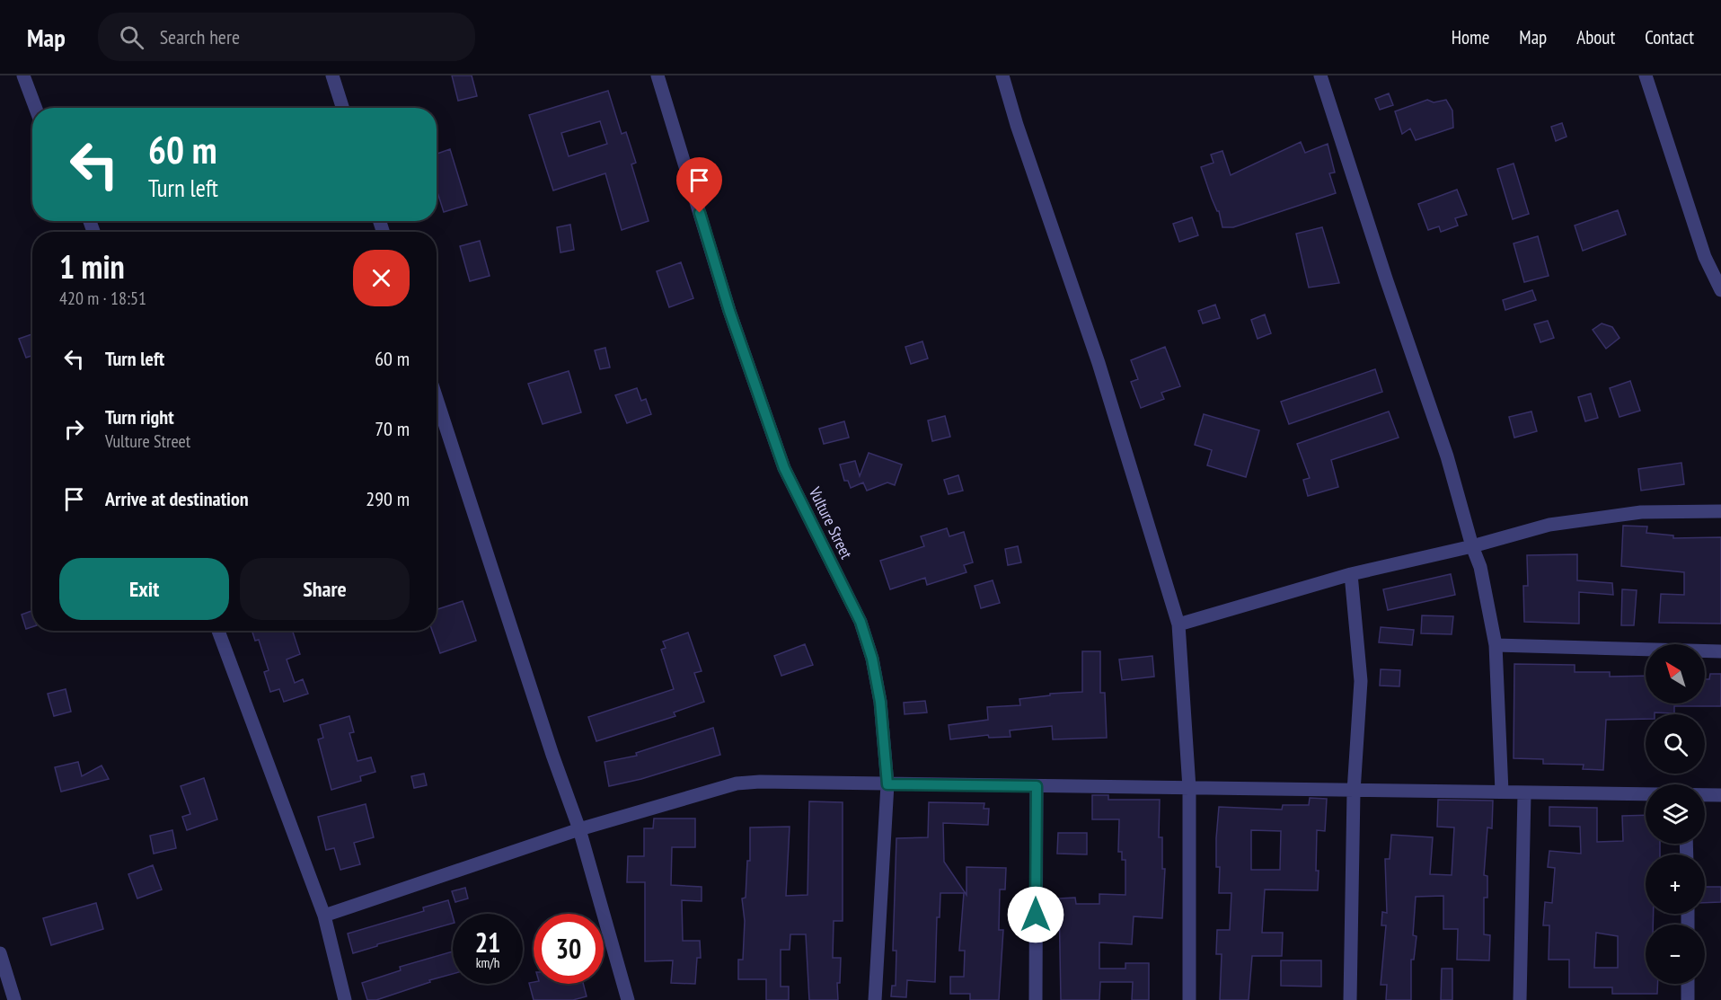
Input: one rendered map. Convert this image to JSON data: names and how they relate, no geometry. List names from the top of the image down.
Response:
{
  "streets": {
    "street": ["Vulture Street"]
  },
  "north": "top left",
  "page": {
    "header": "Map",
    "search": "Search here",
    "nav": [
      "Home",
      "Map",
      "About",
      "Contact"
    ],
    "turn": ["60 m", "Turn left"],
    "heading": ["1 min", "420 m · 18:51"],
    "list": [
      {
        "name": "Turn left",
        "value": "60 m"
      },
      {
        "name": "Turn right",
        "note": "Vulture Street",
        "value": "70 m"
      },
      {
        "name": "Arrive at destination",
        "value": "290 m"
      }
    ],
    "buttons": ["Exit", "Share"],
    "map_buttons": ["+", "−"],
    "speed": "21 km/h",
    "limit": "30"
  }
}
